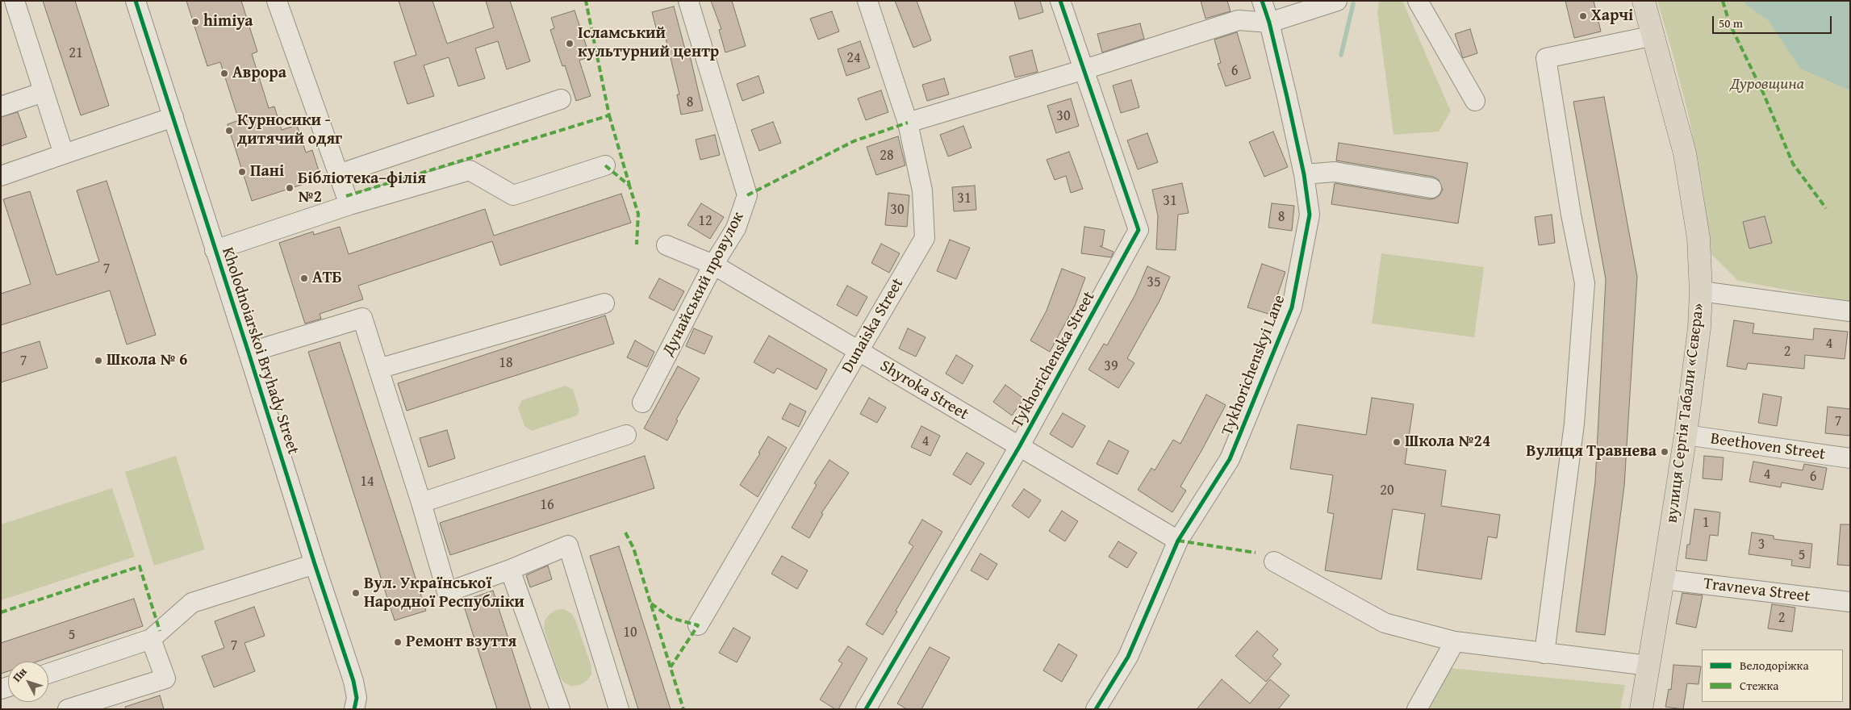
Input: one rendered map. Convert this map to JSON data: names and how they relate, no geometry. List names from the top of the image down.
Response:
{
  "streets": {
    "main road": ["вулиця Сергія Табали «Сєвєра»"],
    "street": [
      "Дунайський провулок",
      "Dunaiska Street",
      "Kholodnoiarskoi Bryhady Street",
      "Tykhorichenska Street",
      "Tykhorichenskyi Lane",
      "Shyroka Street",
      "Beethoven Street",
      "Travneva Street"
    ]
  },
  "crossings": [
    ["Дунайський провулок", "Shyroka Street"],
    ["Dunaiska Street", "Shyroka Street"],
    ["Tykhorichenska Street", "Shyroka Street"],
    ["Tykhorichenskyi Lane", "Shyroka Street"],
    ["вулиця Сергія Табали «Сєвєра»", "Beethoven Street"],
    ["вулиця Сергія Табали «Сєвєра»", "Travneva Street"]
  ],
  "parks": ["Дуровщина"],
  "places": [
    "Харчі",
    "himiya",
    "Ісламський культурний центр",
    "Аврора",
    "Курносики - дитячий одяг",
    "Пані",
    "Бібліотека–філія №2",
    "АТБ",
    "Школа № 6",
    "Школа №24",
    "Вулиця Травнева",
    "Вул. Української Народної Республіки",
    "Ремонт взуття"
  ],
  "house_numbers": [
    "21",
    "24",
    "6",
    "8",
    "30",
    "28",
    "31",
    "31",
    "30",
    "8",
    "12",
    "7",
    "35",
    "4",
    "2",
    "7",
    "18",
    "39",
    "7",
    "4",
    "4",
    "6",
    "14",
    "20",
    "16",
    "1",
    "3",
    "5",
    "2",
    "10",
    "5",
    "7"
  ],
  "legend": ["Велодоріжка", "Стежка"],
  "scale_bar": "50 m",
  "north": "top left"
}
